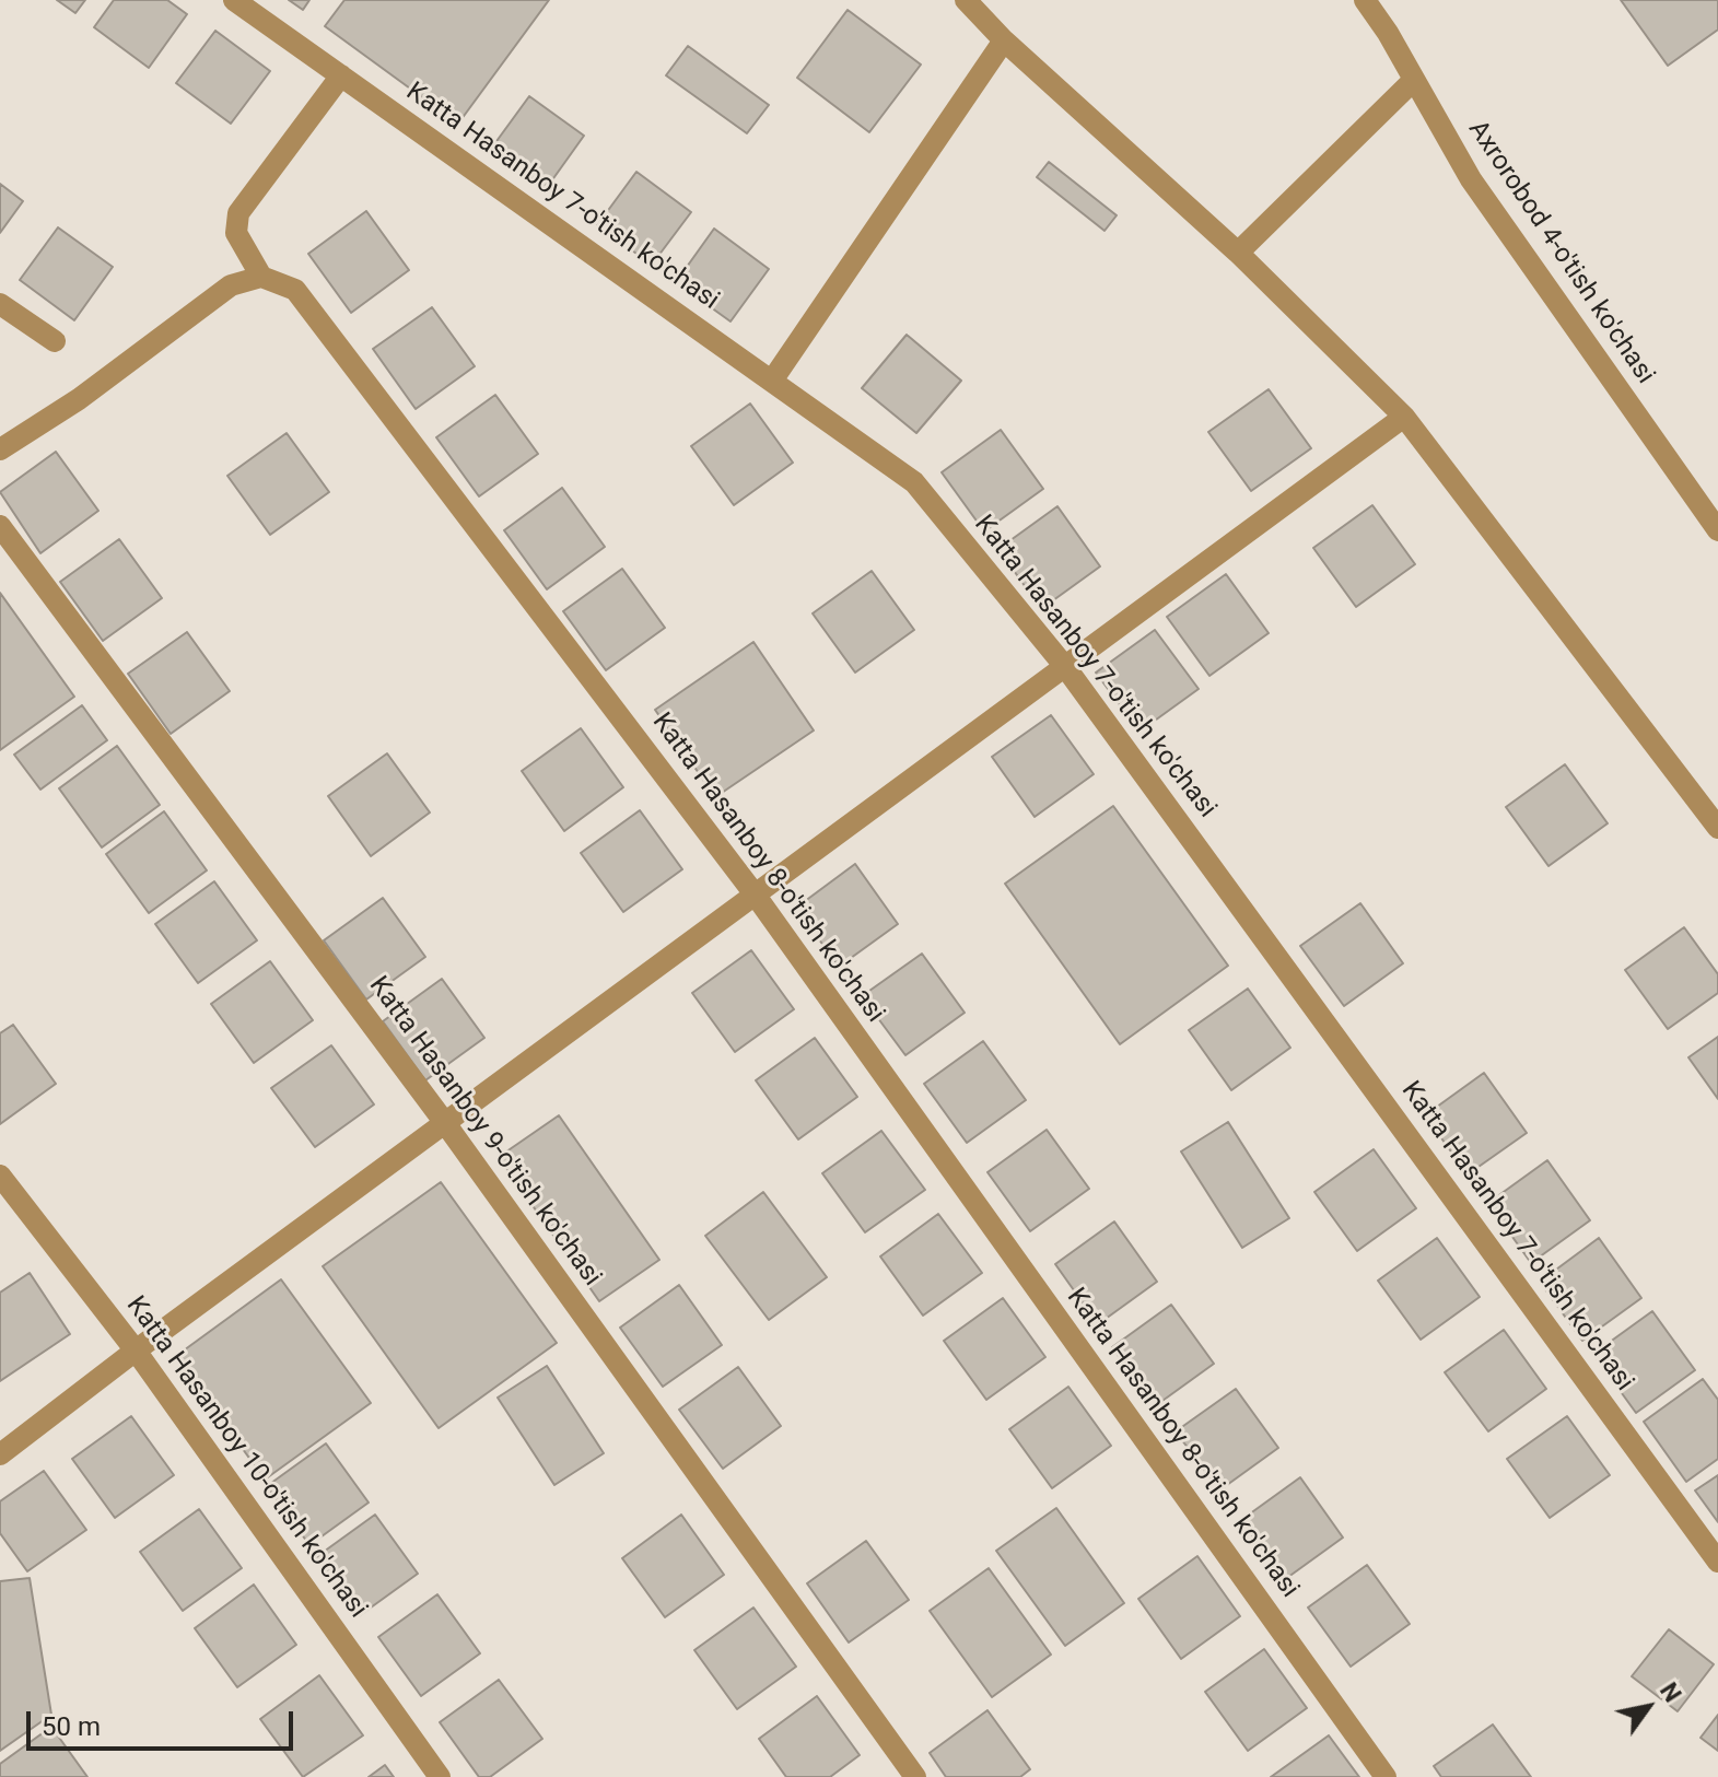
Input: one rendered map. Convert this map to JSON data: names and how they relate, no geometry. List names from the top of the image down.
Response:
{
  "streets": {
    "street": [
      "Katta Hasanboy 7-o'tish ko'chasi",
      "Axrorobod 4-o'tish ko'chasi",
      "Katta Hasanboy 8-o'tish ko'chasi",
      "Katta Hasanboy 9-o'tish ko'chasi",
      "Katta Hasanboy 10-o'tish ko'chasi"
    ]
  },
  "scale_bar": "50 m",
  "north": "top right"
}
